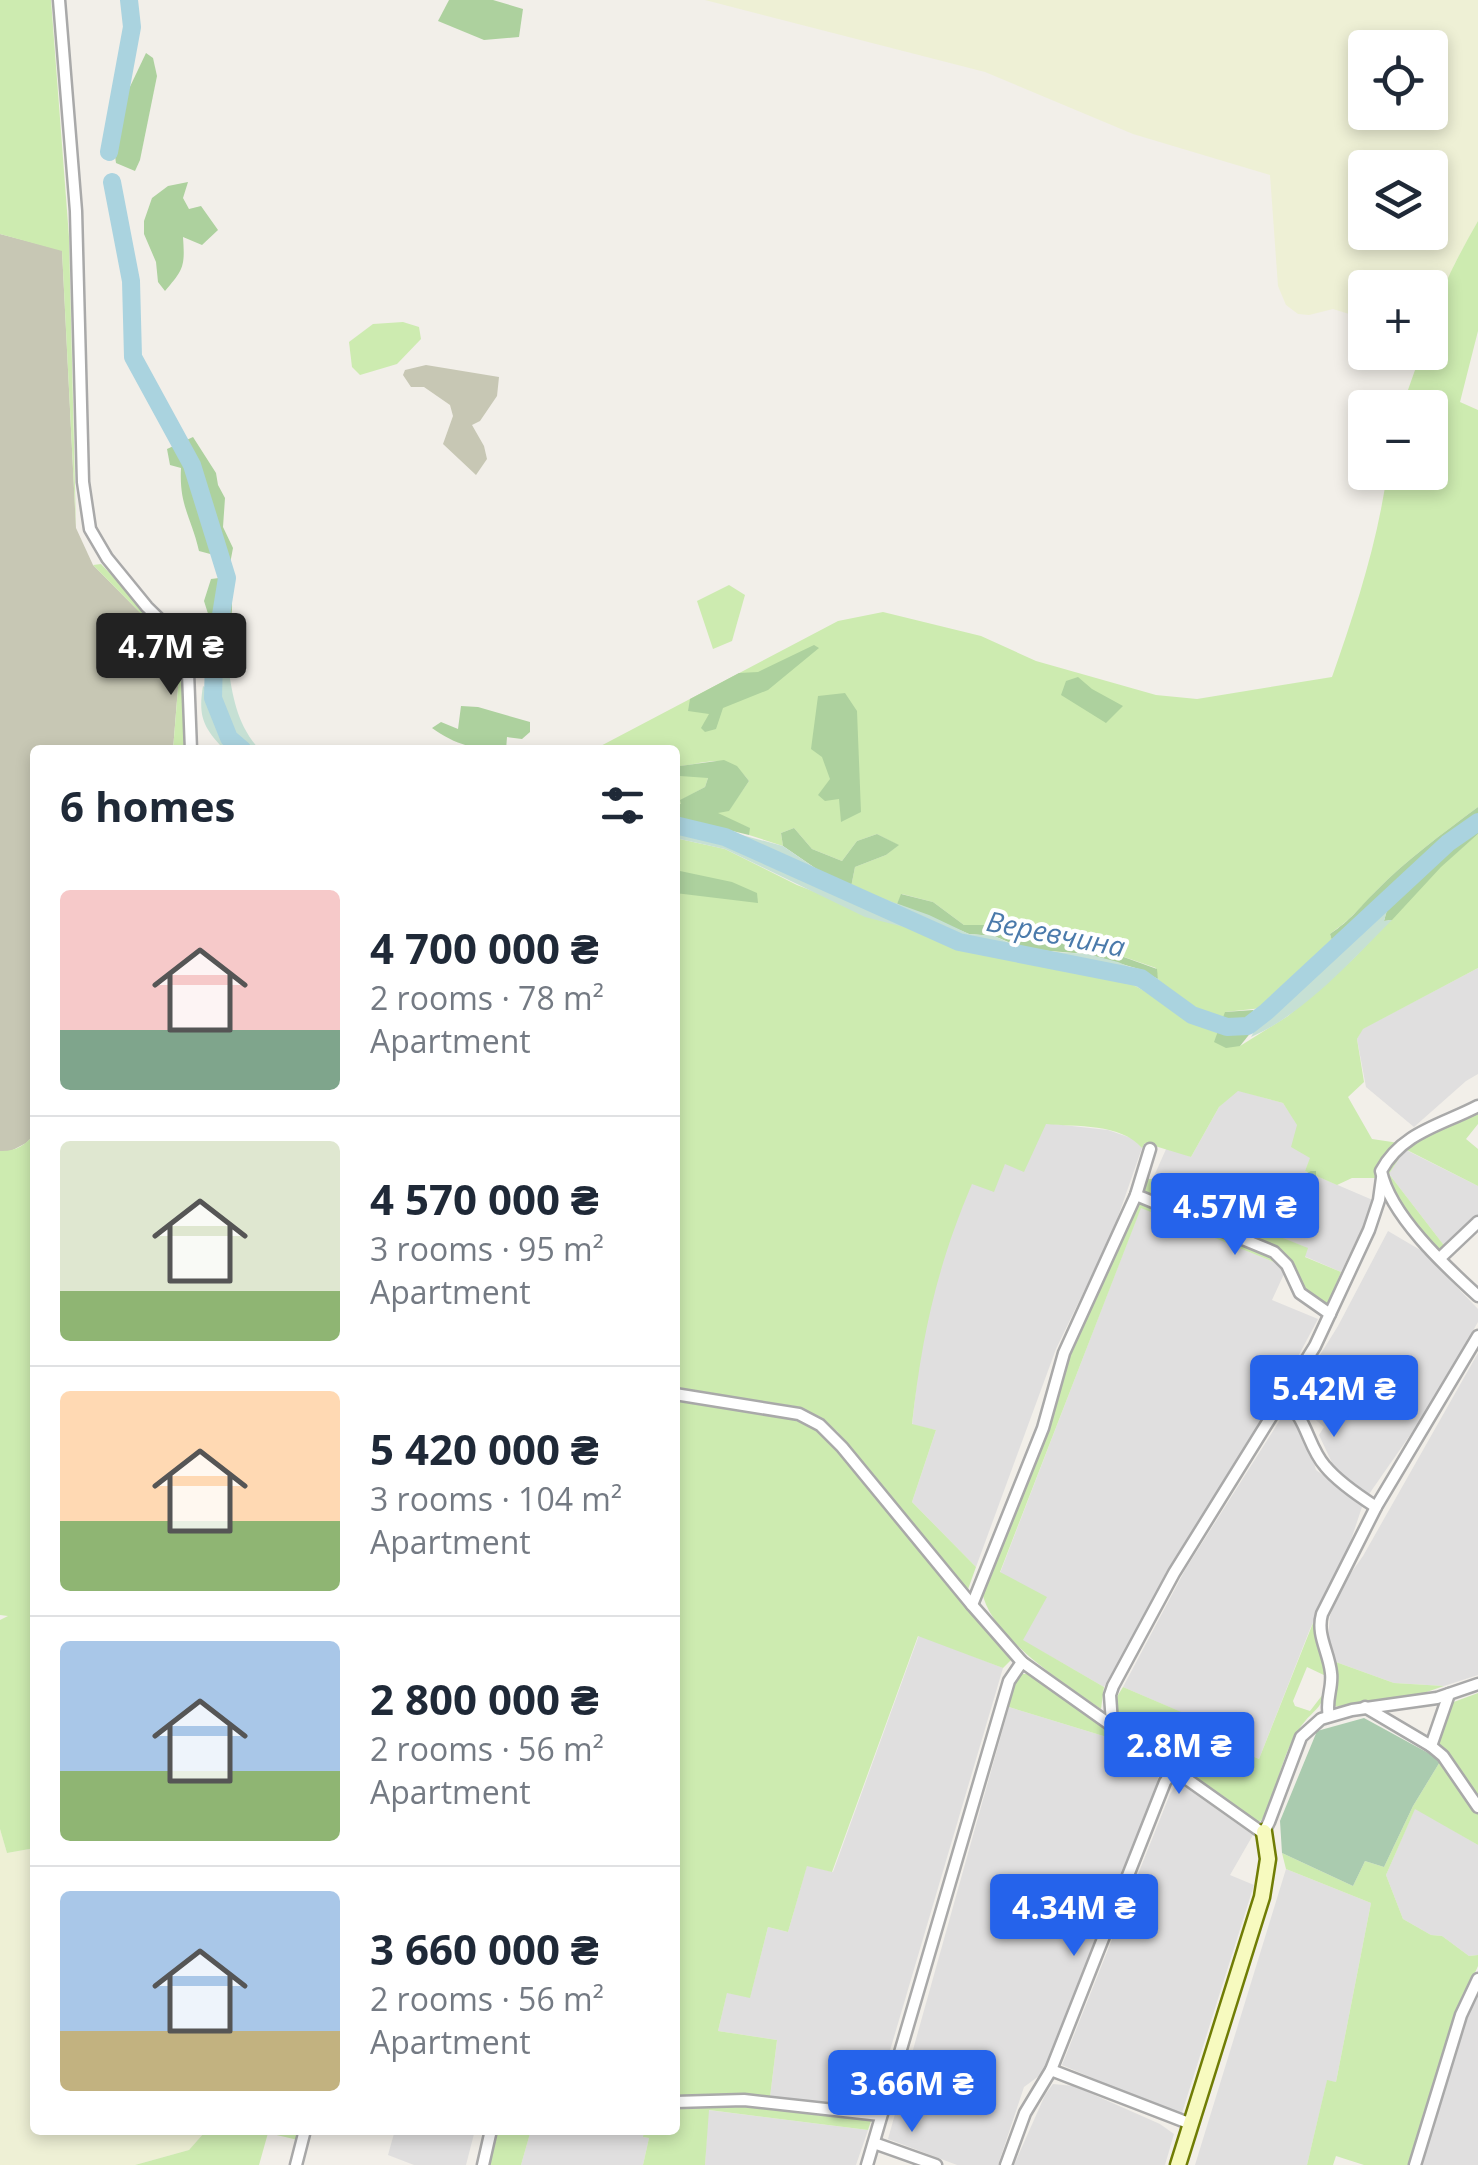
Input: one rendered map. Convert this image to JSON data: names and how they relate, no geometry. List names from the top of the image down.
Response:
{
  "water": ["Веревчина"],
  "page": {
    "map_buttons": ["+", "−"],
    "price": [
      "4.7M ₴",
      "4.57M ₴",
      "5.42M ₴",
      "2.8M ₴",
      "4.34M ₴",
      "3.66M ₴"
    ],
    "heading": "6 homes",
    "list": [
      {
        "name": "4 700 000 ₴",
        "note": "2 rooms · 78 m² · Apartment"
      },
      {
        "name": "4 570 000 ₴",
        "note": "3 rooms · 95 m² · Apartment"
      },
      {
        "name": "5 420 000 ₴",
        "note": "3 rooms · 104 m² · Apartment"
      },
      {
        "name": "2 800 000 ₴",
        "note": "2 rooms · 56 m² · Apartment"
      },
      {
        "name": "3 660 000 ₴",
        "note": "2 rooms · 56 m² · Apartment"
      }
    ]
  }
}
